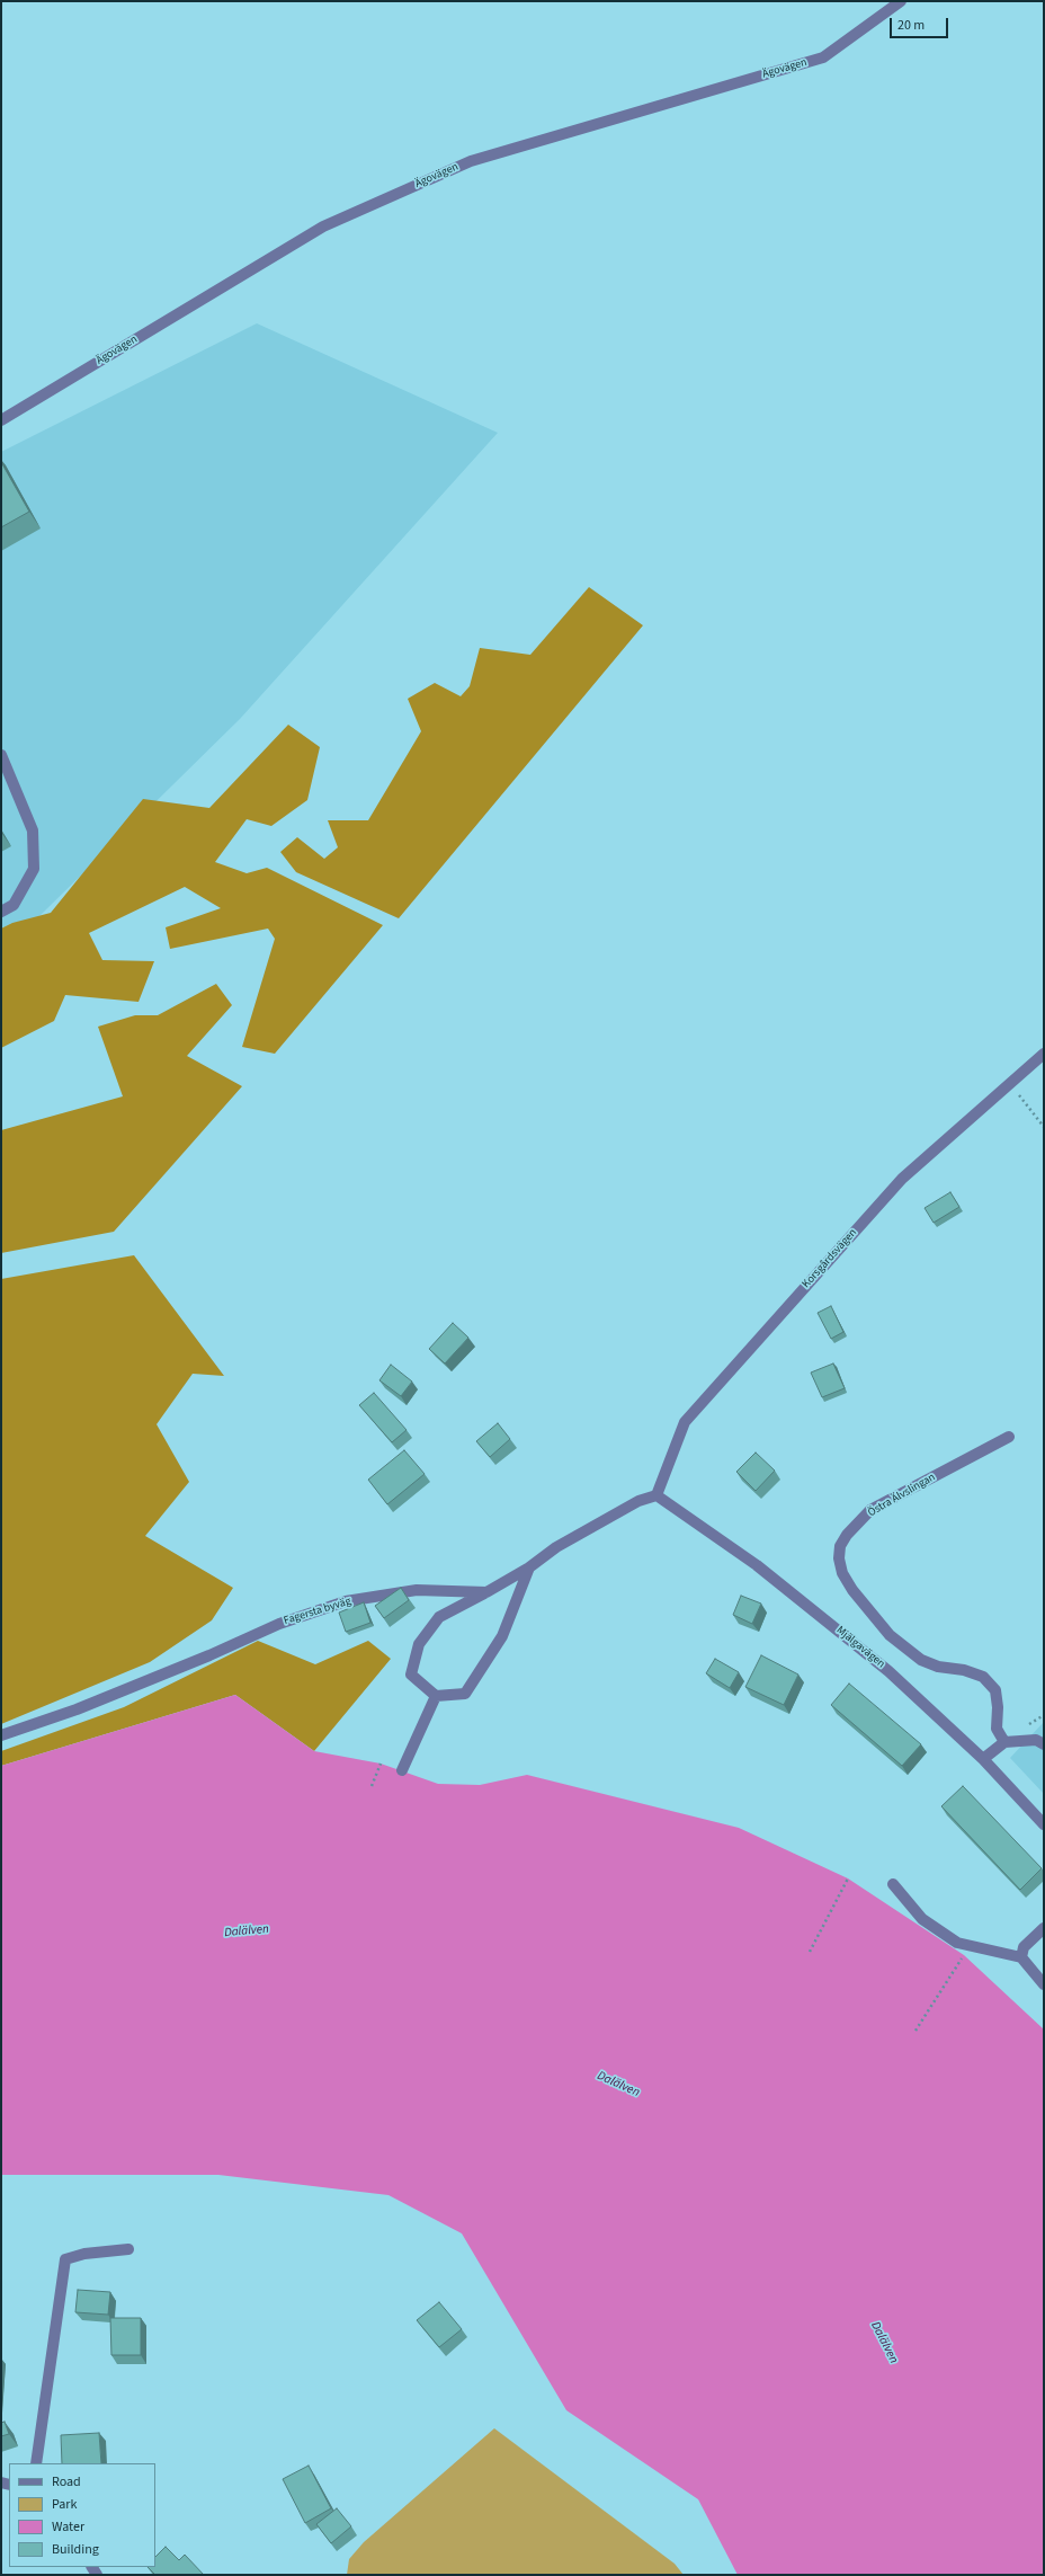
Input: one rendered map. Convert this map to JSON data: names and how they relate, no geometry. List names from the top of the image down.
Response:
{
  "streets": {
    "street": [
      "Ägovägen",
      "Korsgårdsvägen",
      "Östra Älvslingan",
      "Fagersta byväg",
      "Mjälgavägen"
    ]
  },
  "crossings": [
    ["Korsgårdsvägen", "Mjälgavägen"]
  ],
  "water": ["Dalälven"],
  "legend": [
    "Road",
    "Park",
    "Water",
    "Building"
  ],
  "scale_bar": "20 m"
}
